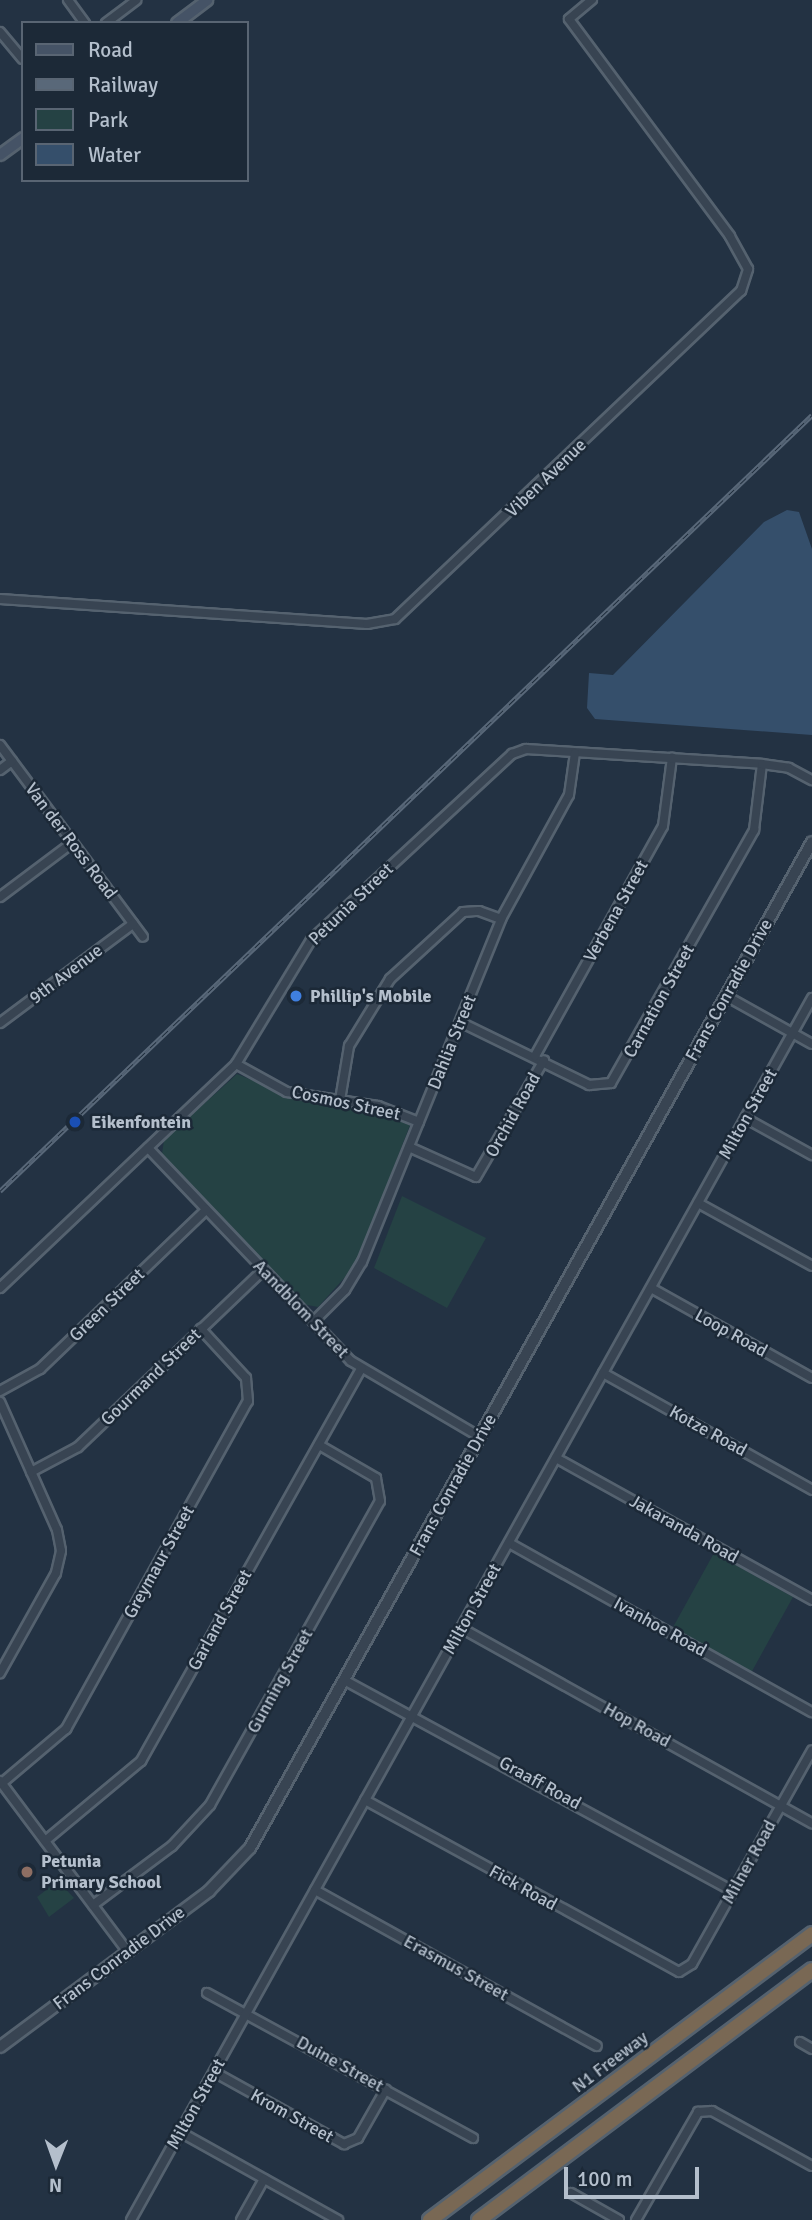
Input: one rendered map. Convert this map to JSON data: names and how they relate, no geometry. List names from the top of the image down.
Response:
{
  "streets": {
    "highway": ["N1 Freeway"],
    "street": [
      "Viben Avenue",
      "Van der Ross Road",
      "Petunia Street",
      "Verbena Street",
      "9th Avenue",
      "Frans Conradie Drive",
      "Carnation Street",
      "Dahlia Street",
      "Cosmos Street",
      "Milton Street",
      "Orchid Road",
      "Green Street",
      "Aandblom Street",
      "Loop Road",
      "Gourmand Street",
      "Kotze Road",
      "Jakaranda Road",
      "Greymaur Street",
      "Garland Street",
      "Ivanhoe Road",
      "Gunning Street",
      "Hop Road",
      "Graaff Road",
      "Milner Road",
      "Fick Road",
      "Erasmus Street",
      "Duine Street",
      "Krom Street"
    ]
  },
  "crossings": [
    ["Van der Ross Road", "9th Avenue"],
    ["Petunia Street", "Verbena Street"],
    ["Petunia Street", "Carnation Street"],
    ["Petunia Street", "Dahlia Street"],
    ["Petunia Street", "Cosmos Street"],
    ["Petunia Street", "Aandblom Street"],
    ["Verbena Street", "Carnation Street"],
    ["Verbena Street", "Orchid Road"],
    ["Frans Conradie Drive", "Aandblom Street"],
    ["Frans Conradie Drive", "Graaff Road"],
    ["Carnation Street", "Dahlia Street"],
    ["Carnation Street", "Orchid Road"],
    ["Dahlia Street", "Cosmos Street"],
    ["Dahlia Street", "Orchid Road"],
    ["Dahlia Street", "Aandblom Street"],
    ["Milton Street", "Loop Road"],
    ["Milton Street", "Kotze Road"],
    ["Milton Street", "Jakaranda Road"],
    ["Milton Street", "Ivanhoe Road"],
    ["Milton Street", "Hop Road"],
    ["Milton Street", "Graaff Road"],
    ["Milton Street", "Fick Road"],
    ["Milton Street", "Erasmus Street"],
    ["Milton Street", "Duine Street"],
    ["Milton Street", "Krom Street"],
    ["Green Street", "Aandblom Street"],
    ["Aandblom Street", "Gourmand Street"],
    ["Aandblom Street", "Garland Street"],
    ["Gourmand Street", "Greymaur Street"],
    ["Garland Street", "Gunning Street"],
    ["Hop Road", "Milner Road"],
    ["Graaff Road", "Milner Road"],
    ["Milner Road", "Fick Road"],
    ["Duine Street", "Krom Street"]
  ],
  "places": ["Phillip's Mobile", "Eikenfontein", "Petunia Primary School"],
  "legend": [
    "Road",
    "Railway",
    "Park",
    "Water"
  ],
  "scale_bar": "100 m",
  "north": "bottom"
}
